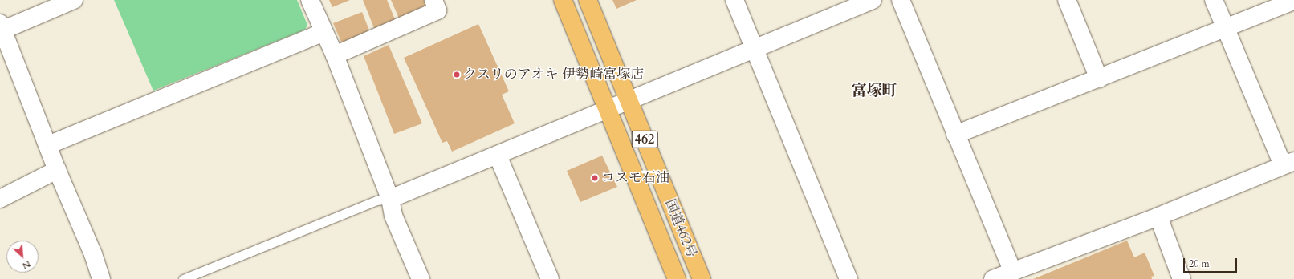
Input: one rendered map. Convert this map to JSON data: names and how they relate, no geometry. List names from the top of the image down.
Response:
{
  "streets": {
    "highway": ["462", "国道462号"]
  },
  "districts": ["富塚町"],
  "places": ["クスリのアオキ 伊勢崎富塚店", "コスモ石油"],
  "scale_bar": "20 m",
  "north": "bottom right"
}
